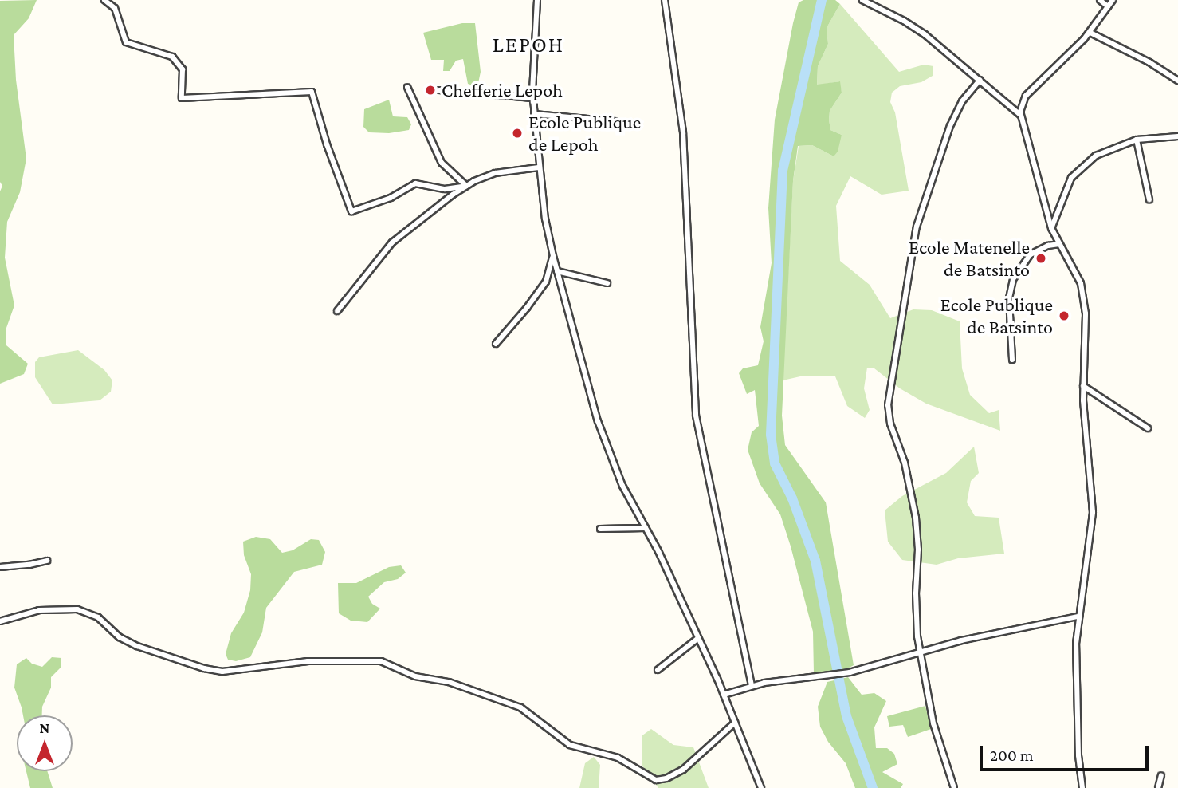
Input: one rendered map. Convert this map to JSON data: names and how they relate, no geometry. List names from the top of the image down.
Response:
{
  "districts": ["LEPOH"],
  "places": [
    "Chefferie Lepoh",
    "Ecole Publique de Lepoh",
    "Ecole Matenelle de Batsinto",
    "Ecole Publique de Batsinto"
  ],
  "scale_bar": "200 m",
  "north": "top"
}
